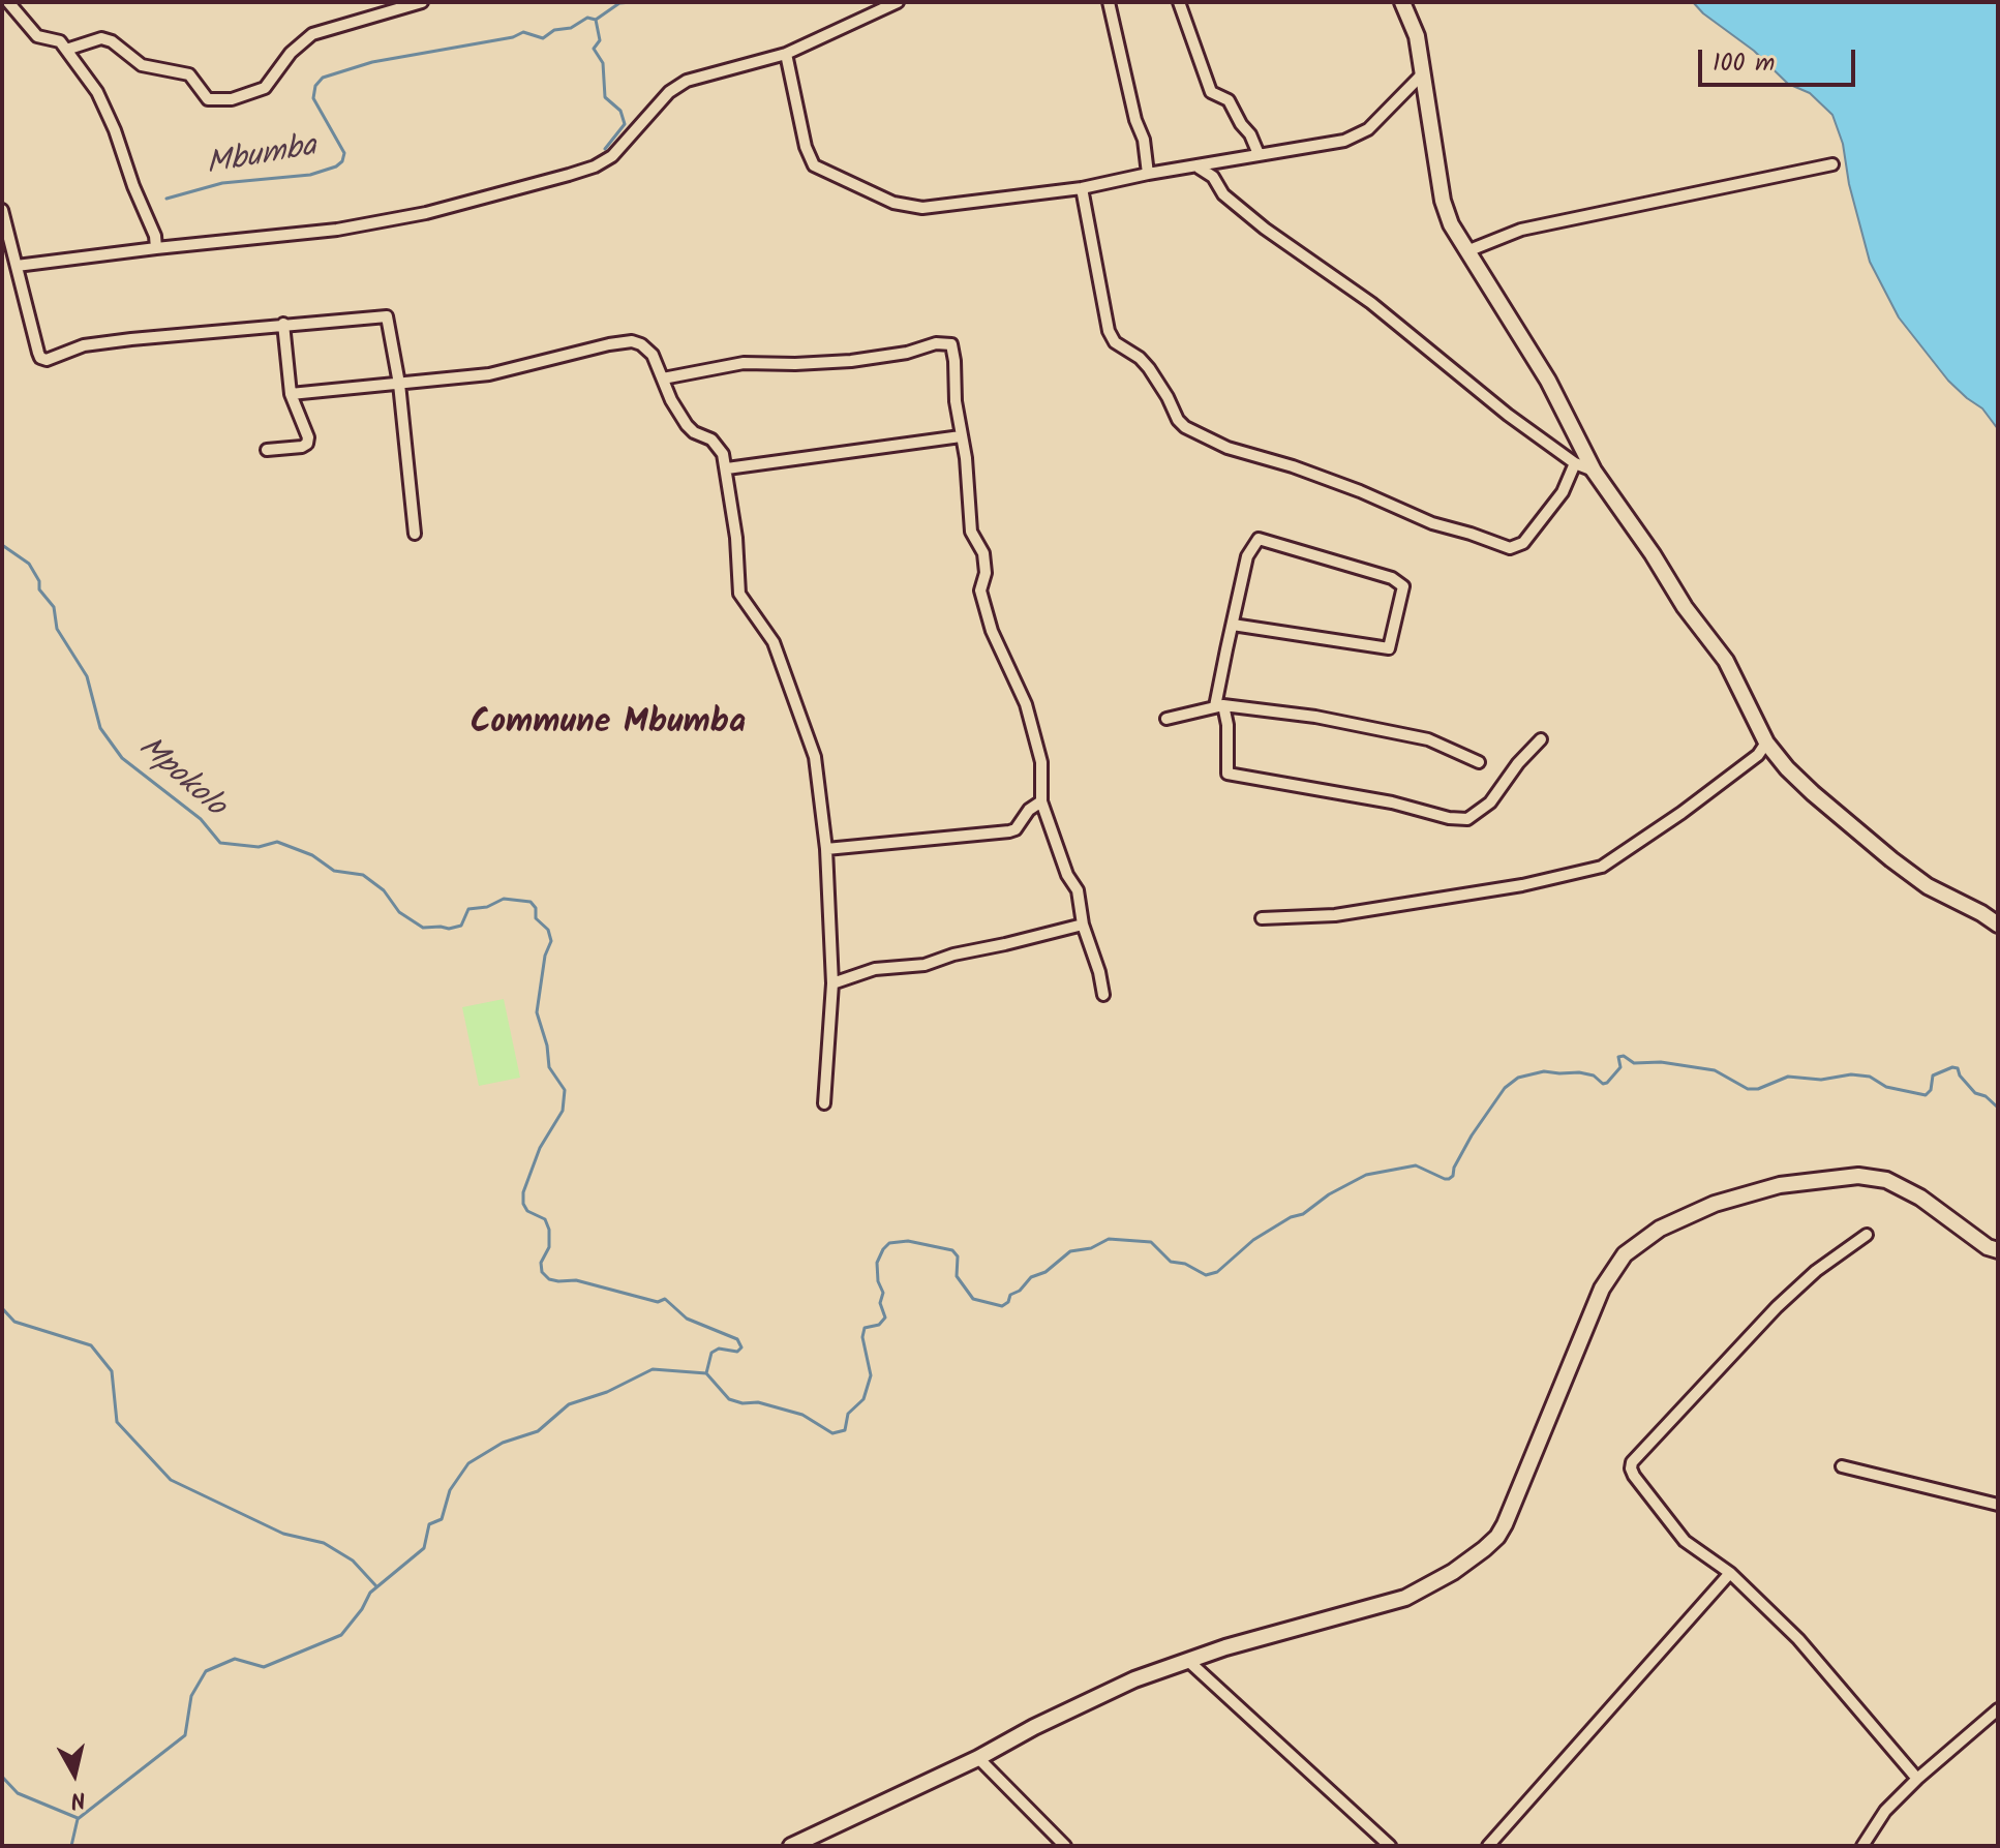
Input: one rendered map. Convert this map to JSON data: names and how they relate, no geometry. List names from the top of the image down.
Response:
{
  "districts": ["Commune Mbumba"],
  "water": ["Mbumba", "Mpokolo"],
  "scale_bar": "100 m",
  "north": "bottom"
}
